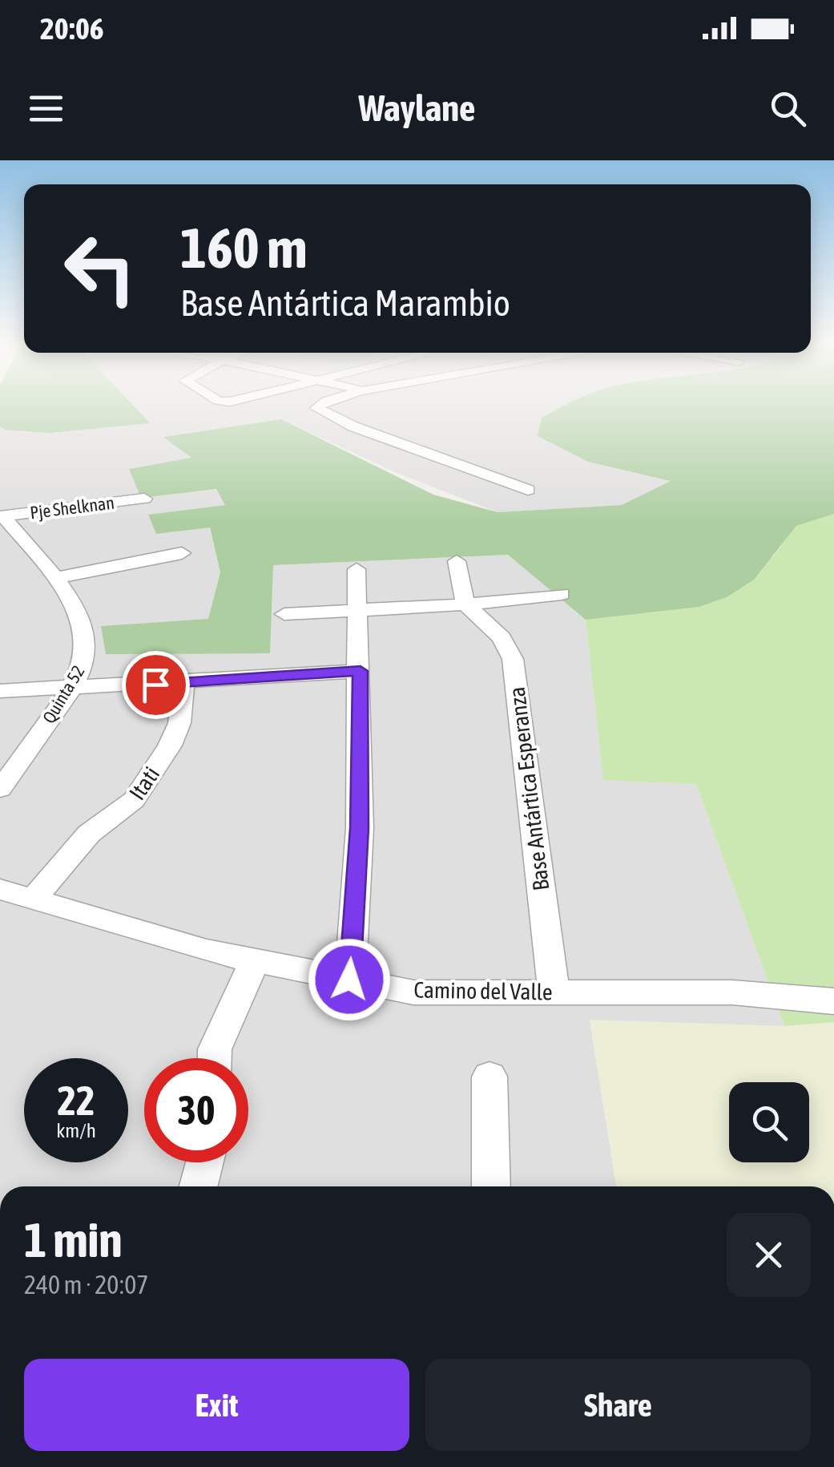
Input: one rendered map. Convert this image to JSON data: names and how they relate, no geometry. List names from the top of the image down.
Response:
{
  "streets": {
    "street": [
      "Pje Shelknan",
      "Quinta 52",
      "Itati",
      "Base Antártica Esperanza",
      "Camino del Valle"
    ]
  },
  "crossings": [
    ["Pje Shelknan", "Quinta 52"],
    ["Itati", "Camino del Valle"],
    ["Base Antártica Esperanza", "Camino del Valle"]
  ],
  "page": {
    "status": "20:06",
    "header": "Waylane",
    "turn": ["160 m", "Base Antártica Marambio"],
    "speed": "22 km/h",
    "limit": "30",
    "heading": ["1 min", "240 m · 20:07"],
    "buttons": ["Exit", "Share"]
  }
}
